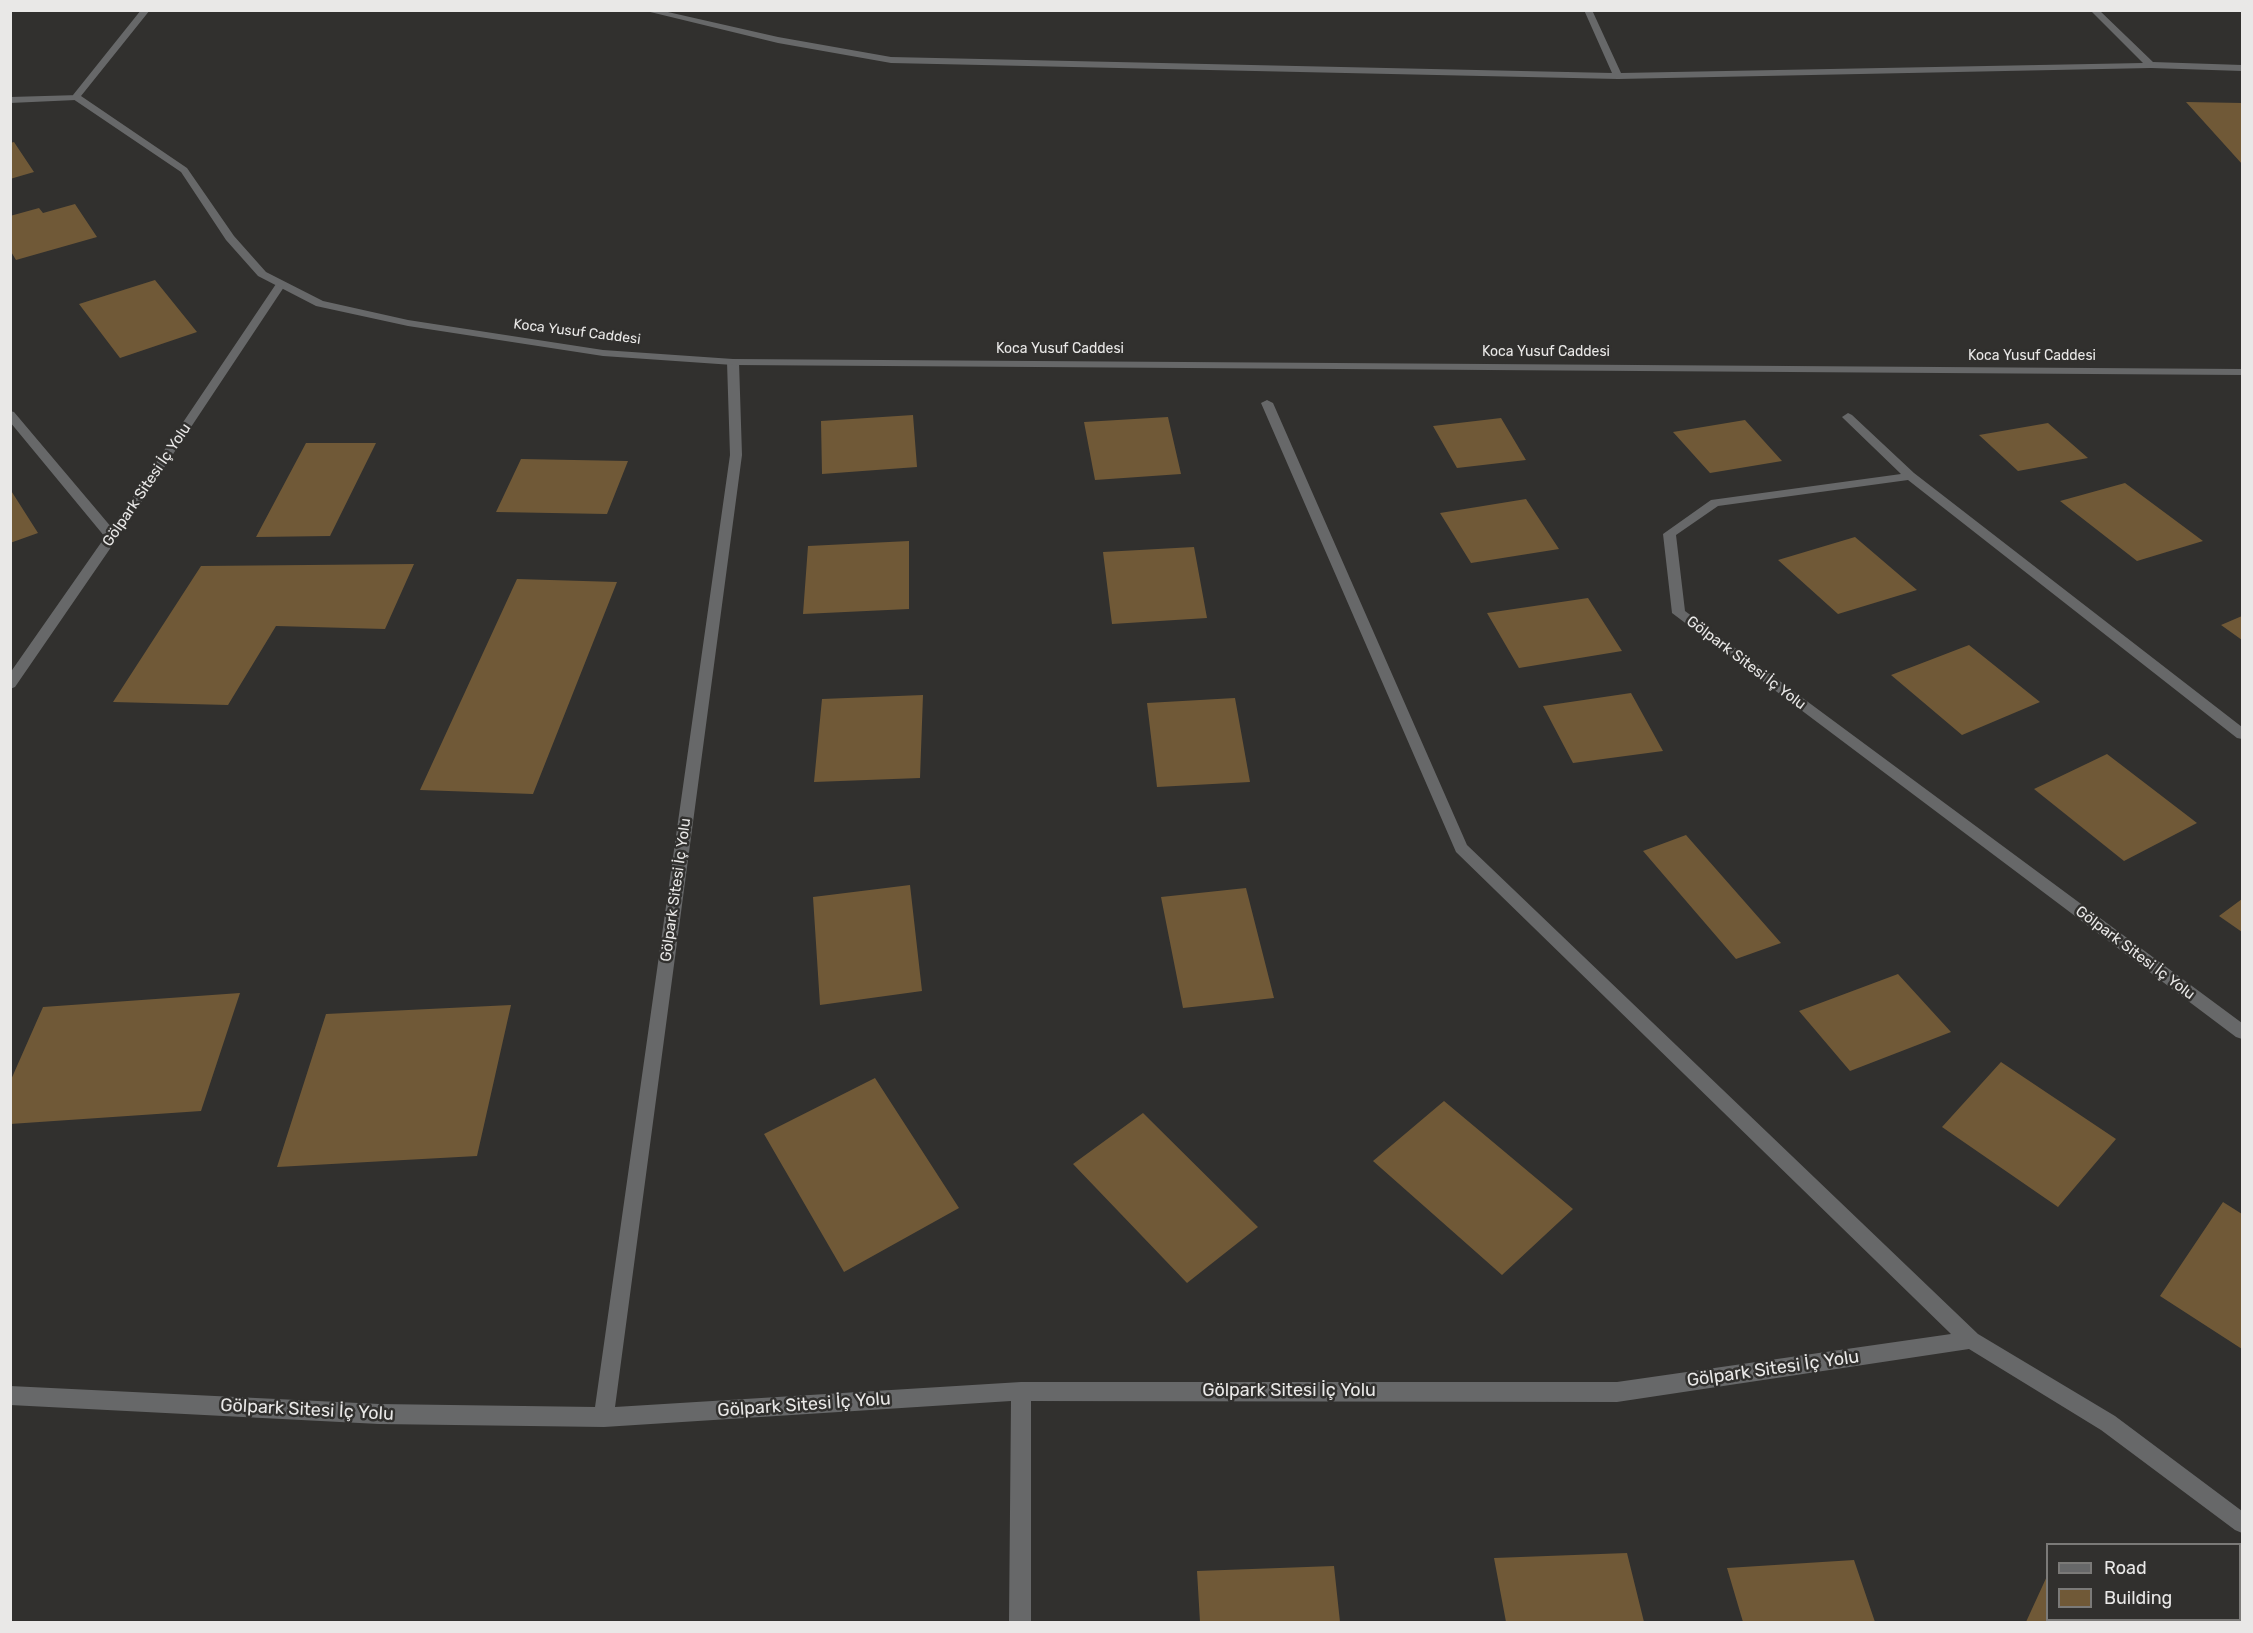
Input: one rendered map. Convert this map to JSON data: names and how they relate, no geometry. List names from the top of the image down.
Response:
{
  "streets": {
    "street": ["Koca Yusuf Caddesi", "Gölpark Sitesi İç Yolu"]
  },
  "crossings": [
    ["Koca Yusuf Caddesi", "Gölpark Sitesi İç Yolu"]
  ],
  "legend": ["Road", "Building"]
}
